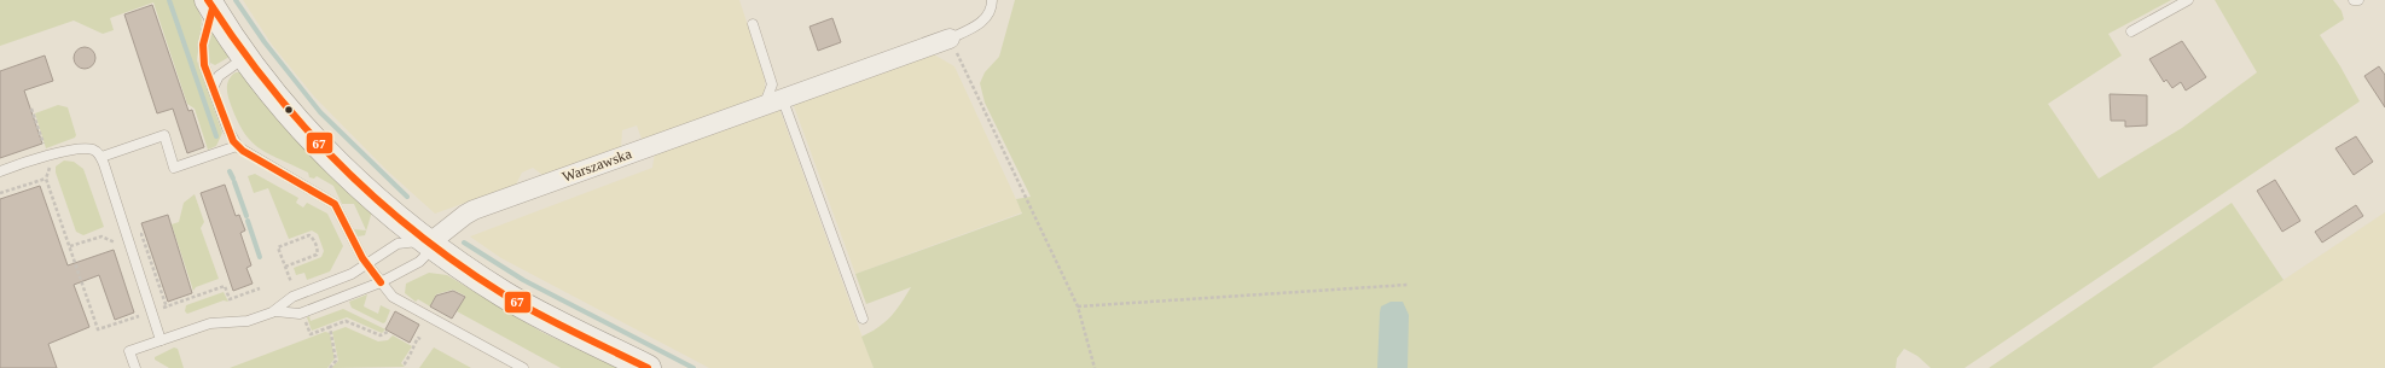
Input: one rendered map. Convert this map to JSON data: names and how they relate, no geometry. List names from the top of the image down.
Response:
{
  "streets": {
    "street": ["Warszawska"]
  },
  "lines": ["transit line 67"]
}
